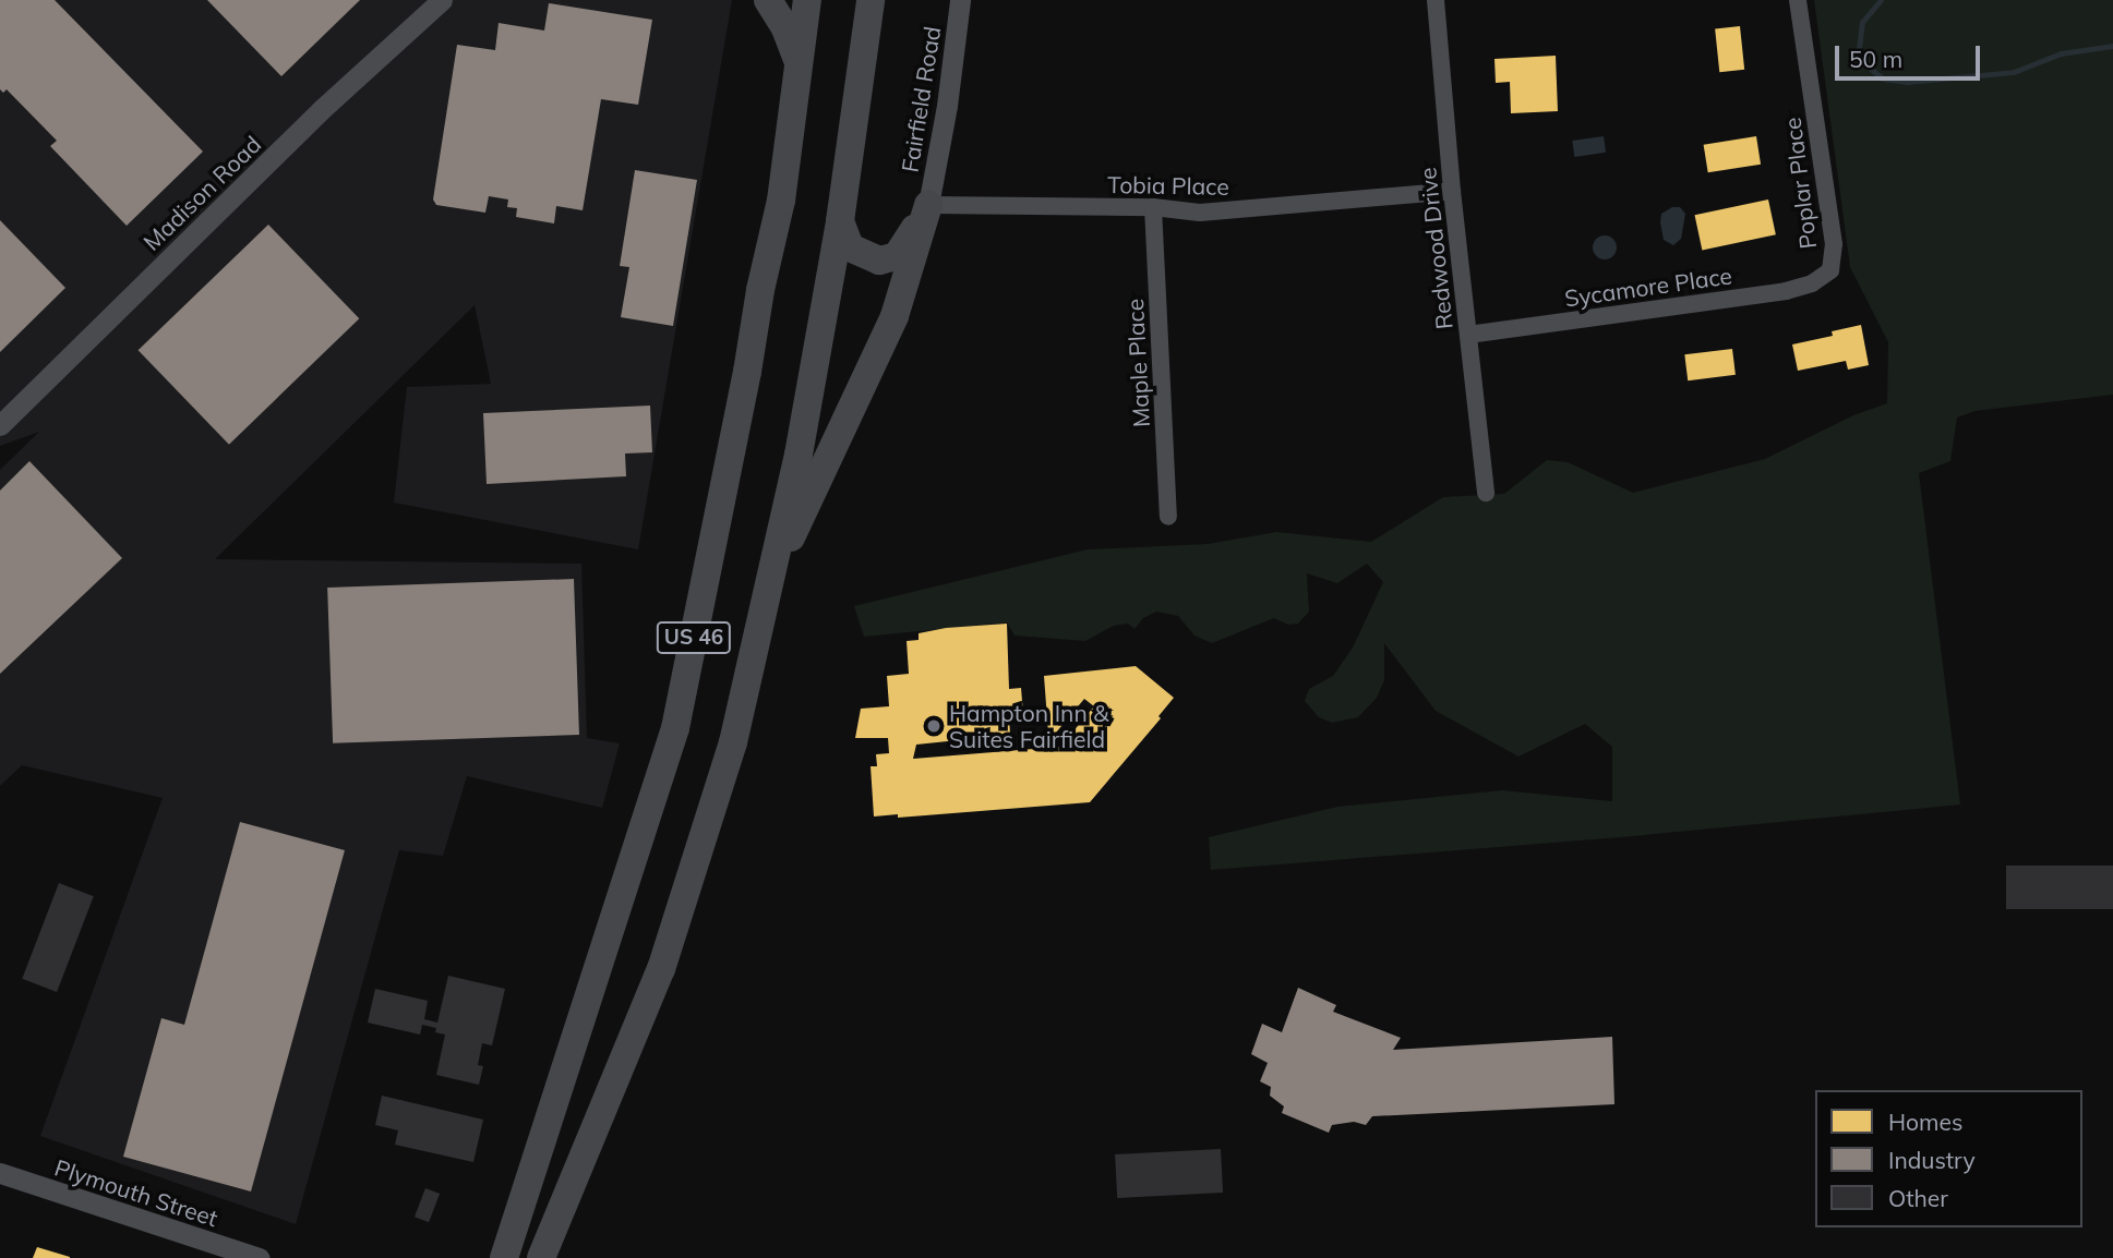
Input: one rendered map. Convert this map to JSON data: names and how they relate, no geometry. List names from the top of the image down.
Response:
{
  "streets": {
    "highway": ["US 46"],
    "street": [
      "Fairfield Road",
      "Poplar Place",
      "Tobia Place",
      "Madison Road",
      "Redwood Drive",
      "Sycamore Place",
      "Maple Place",
      "Plymouth Street"
    ]
  },
  "crossings": [
    ["Fairfield Road", "Tobia Place"],
    ["Poplar Place", "Sycamore Place"],
    ["Tobia Place", "Redwood Drive"],
    ["Tobia Place", "Maple Place"],
    ["Redwood Drive", "Sycamore Place"]
  ],
  "places": ["Hampton Inn & Suites Fairfield"],
  "legend": ["Homes", "Industry", "Other"],
  "scale_bar": "50 m"
}
